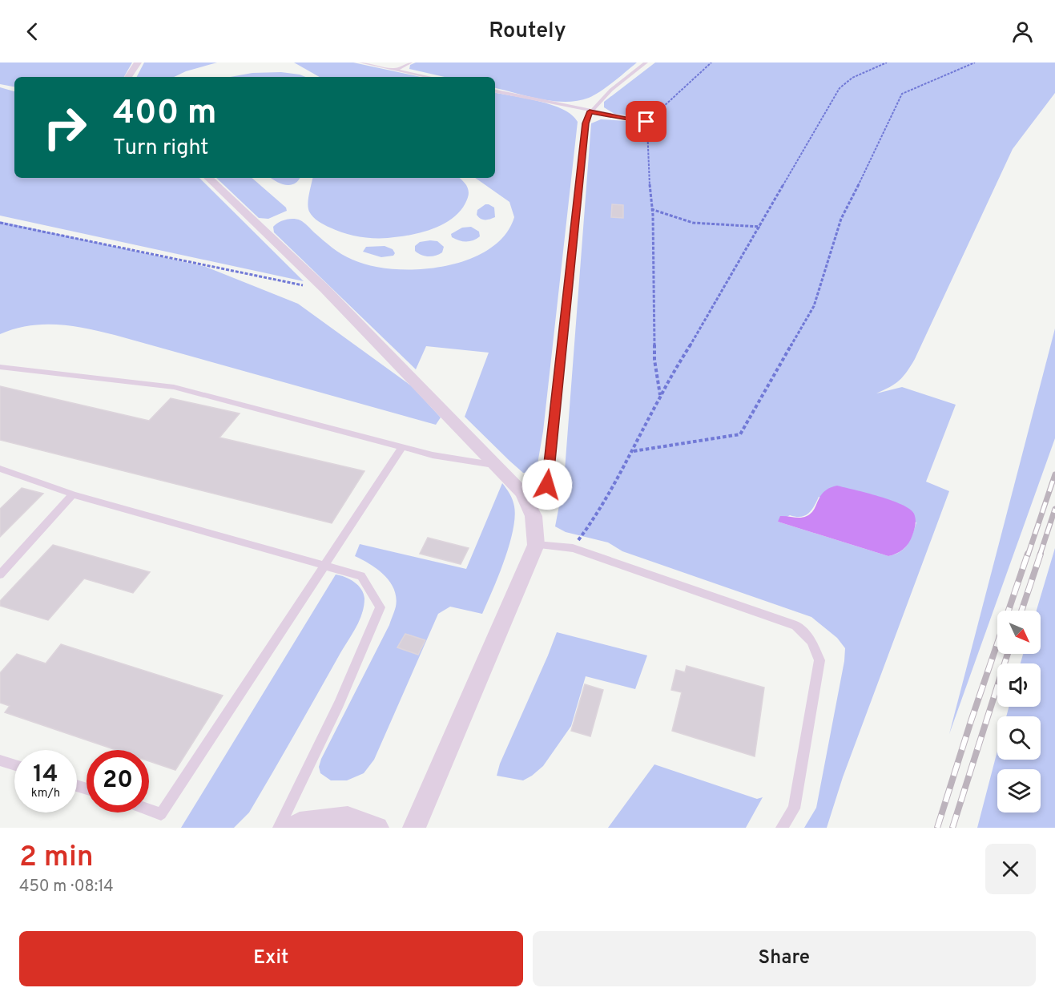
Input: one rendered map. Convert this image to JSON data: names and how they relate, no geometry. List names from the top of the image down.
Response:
{
  "north": "bottom right",
  "page": {
    "header": "Routely",
    "turn": ["400 m", "Turn right"],
    "speed": "14 km/h",
    "limit": "20",
    "heading": ["2 min", "450 m · 08:14"],
    "buttons": ["Exit", "Share"]
  }
}
